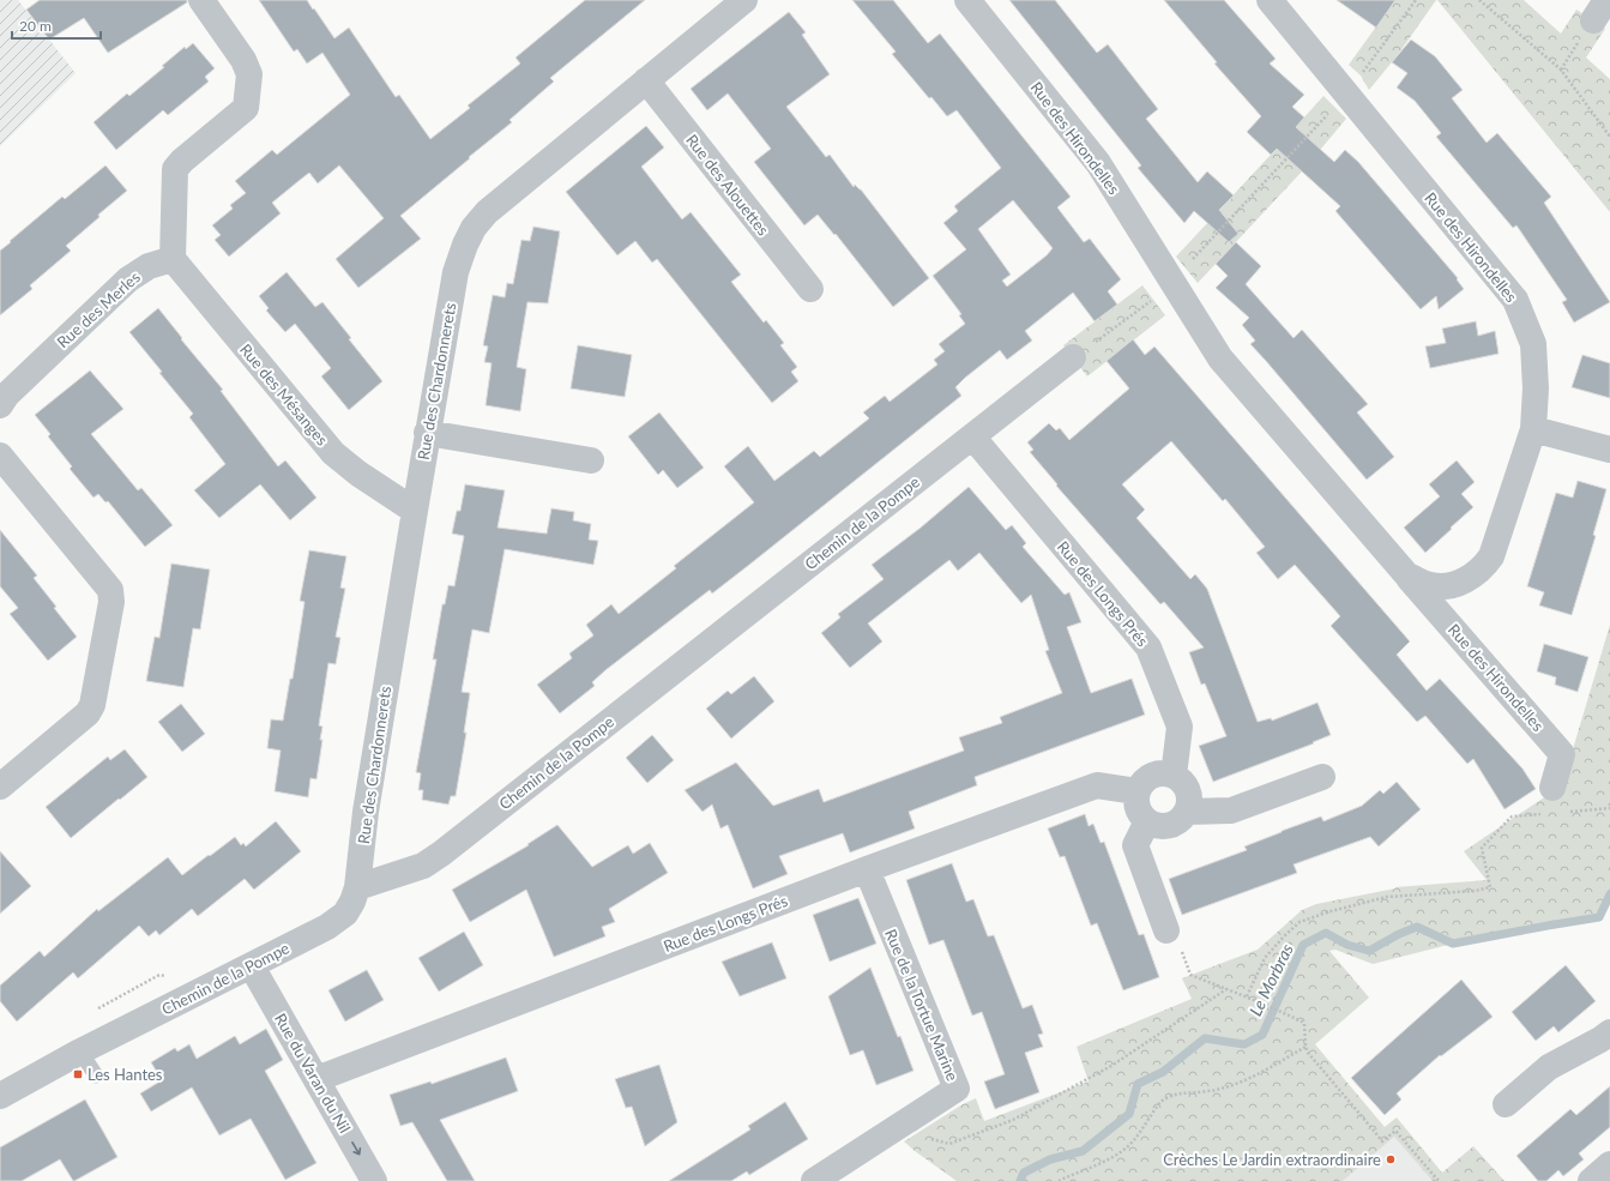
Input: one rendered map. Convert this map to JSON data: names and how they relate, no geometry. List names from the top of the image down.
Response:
{
  "streets": {
    "street": [
      "Rue des Hirondelles",
      "Rue des Alouettes",
      "Rue des Merles",
      "Rue des Chardonnerets",
      "Rue des Mésanges",
      "Chemin de la Pompe",
      "Rue des Longs Prés",
      "Rue de la Tortue Marine",
      "Rue du Varan du Nil"
    ]
  },
  "crossings": [
    ["Rue des Alouettes", "Rue des Chardonnerets"],
    ["Rue des Merles", "Rue des Mésanges"],
    ["Rue des Chardonnerets", "Rue des Mésanges"],
    ["Rue des Chardonnerets", "Chemin de la Pompe"],
    ["Chemin de la Pompe", "Rue des Longs Prés"],
    ["Chemin de la Pompe", "Rue du Varan du Nil"],
    ["Rue des Longs Prés", "Rue de la Tortue Marine"],
    ["Rue des Longs Prés", "Rue du Varan du Nil"]
  ],
  "one_way": ["Rue du Varan du Nil"],
  "water": ["Le Morbras"],
  "places": {
    "transit": ["Les Hantes"],
    "other": ["Crèches Le Jardin extraordinaire"]
  },
  "scale_bar": "20 m"
}
